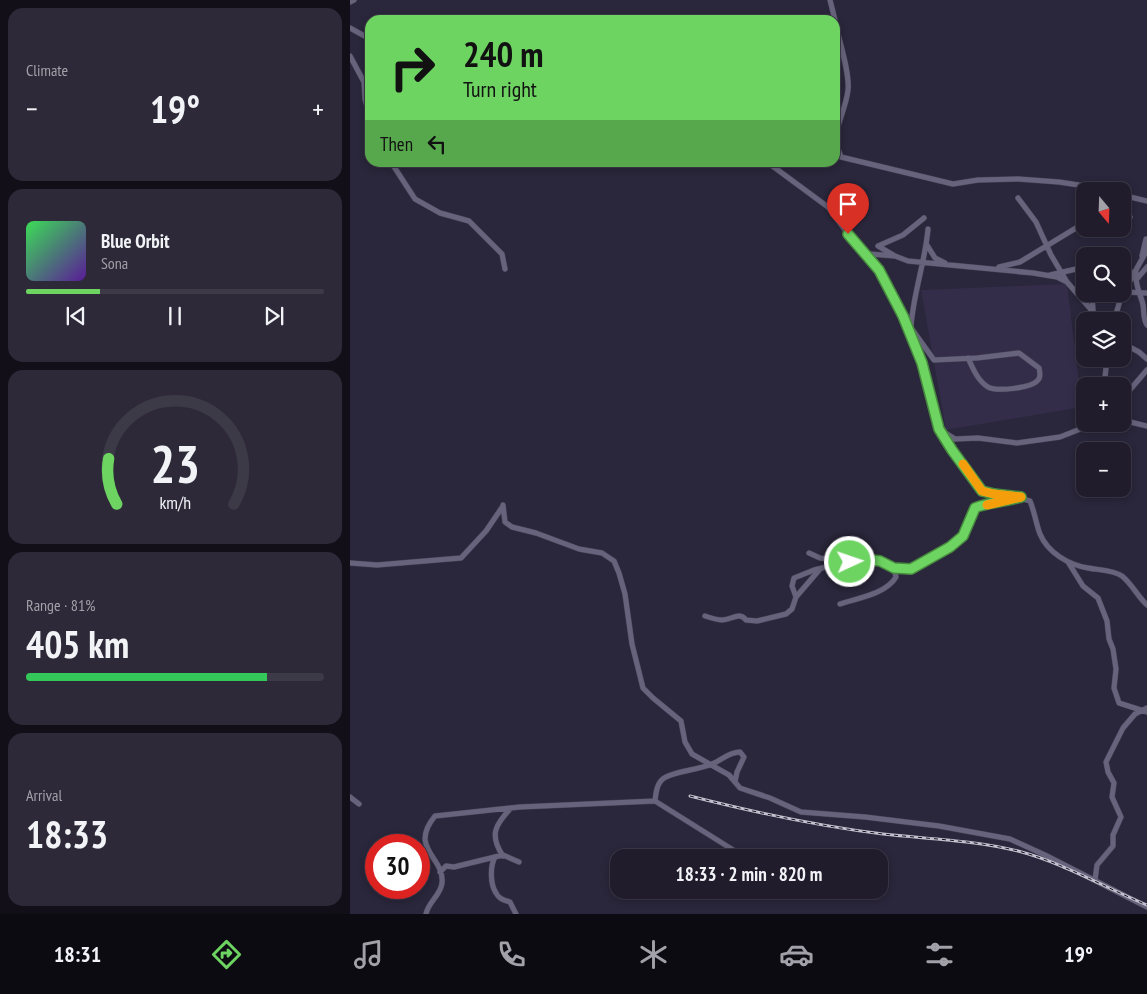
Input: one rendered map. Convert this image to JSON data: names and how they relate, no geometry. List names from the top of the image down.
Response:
{
  "north": "bottom",
  "page": {
    "tile": [
      "Climate",
      ["Range · 81%", "405 km"],
      ["Arrival", "18:33"]
    ],
    "turn": ["240 m", "Turn right"],
    "heat": ["−", "19°", "+"],
    "then": "Then",
    "map_buttons": ["+", "−"],
    "song": ["Blue Orbit", "Sona"],
    "limit": "30",
    "trip": "18:33 · 2 min · 820 m",
    "tabs": ["18:31", "19°"],
    "gauge": ["23", "km/h"]
  }
}
